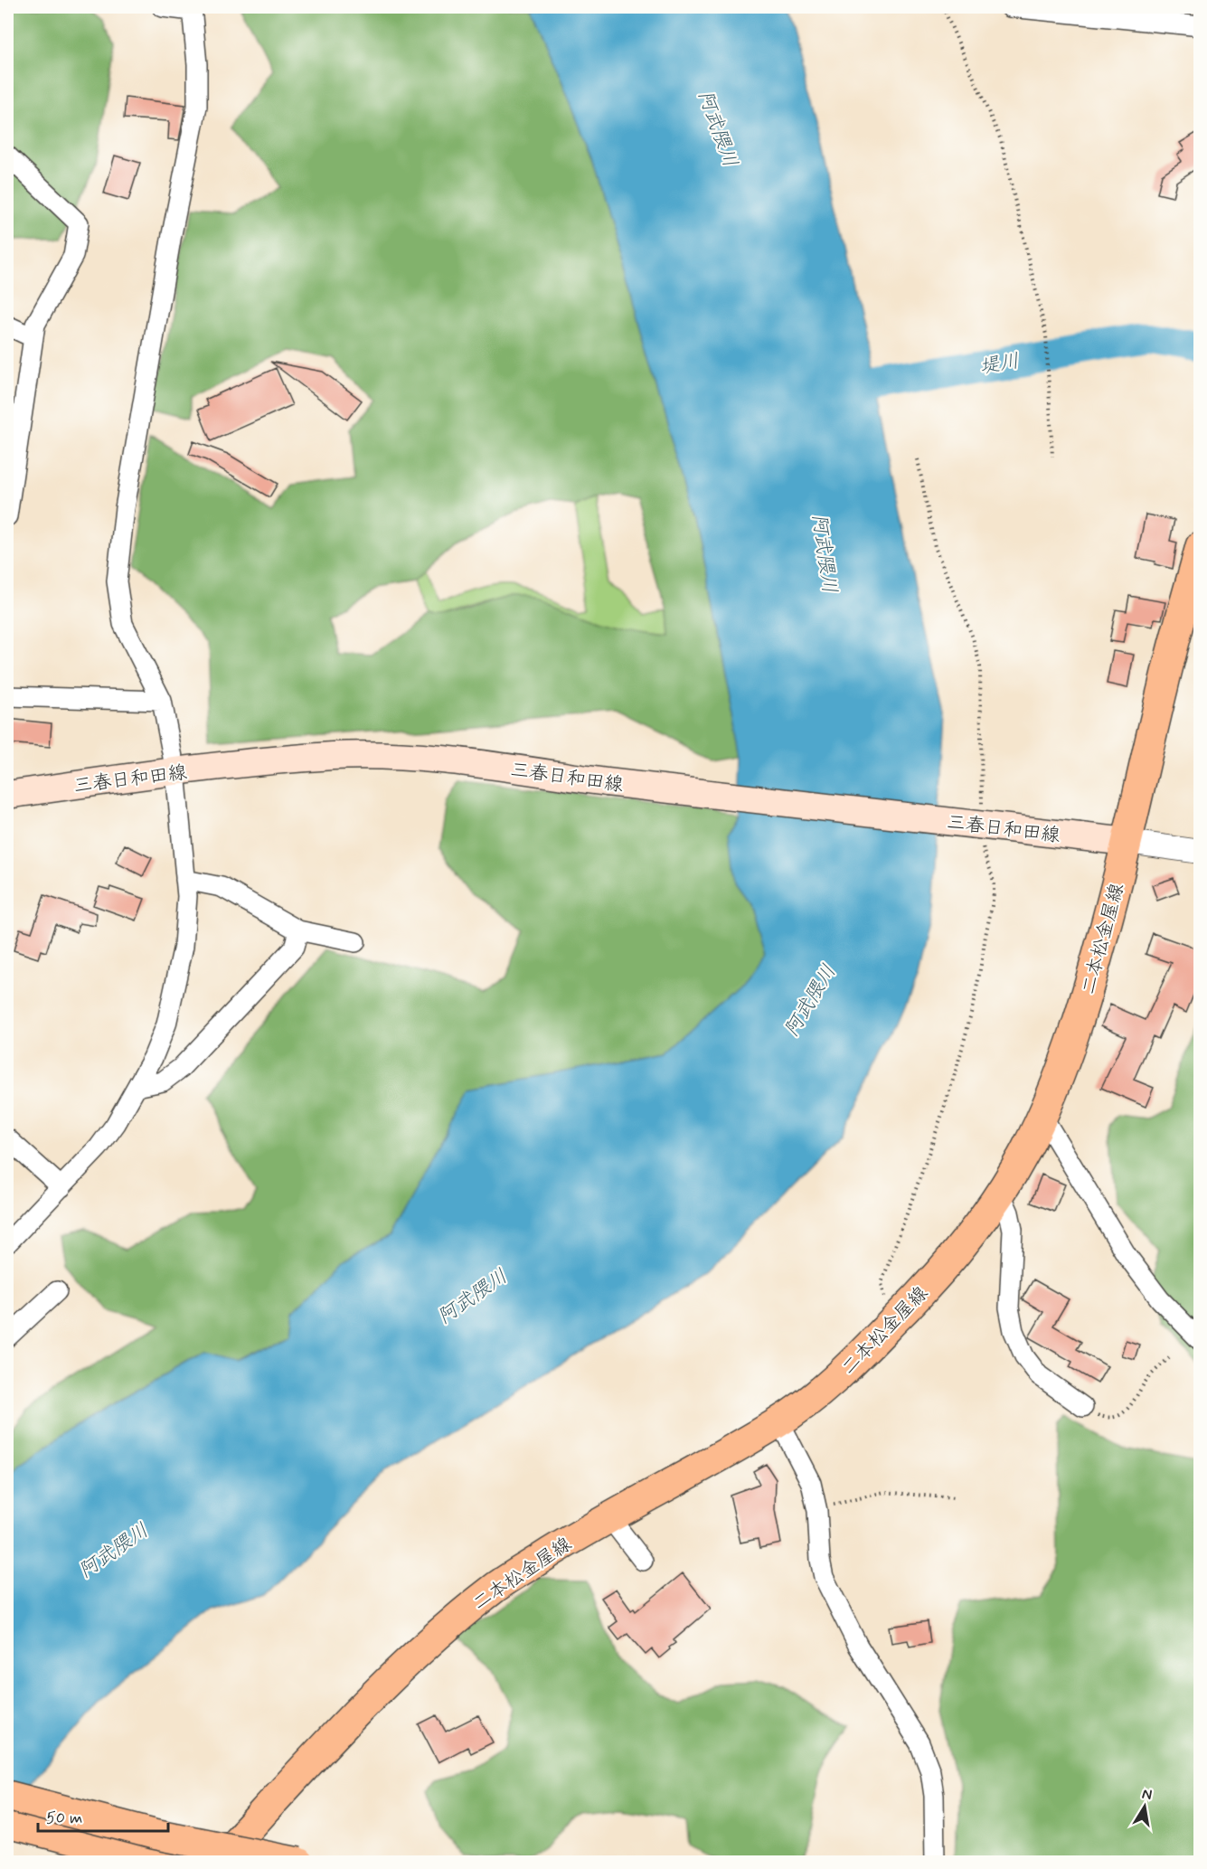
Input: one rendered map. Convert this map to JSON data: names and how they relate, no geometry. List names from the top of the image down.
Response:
{
  "streets": {
    "main road": ["三春日和田線", "二本松金屋線"]
  },
  "crossings": [
    ["三春日和田線", "二本松金屋線"]
  ],
  "water": ["阿武隈川", "堤川"],
  "scale_bar": "50 m",
  "north": "top"
}
